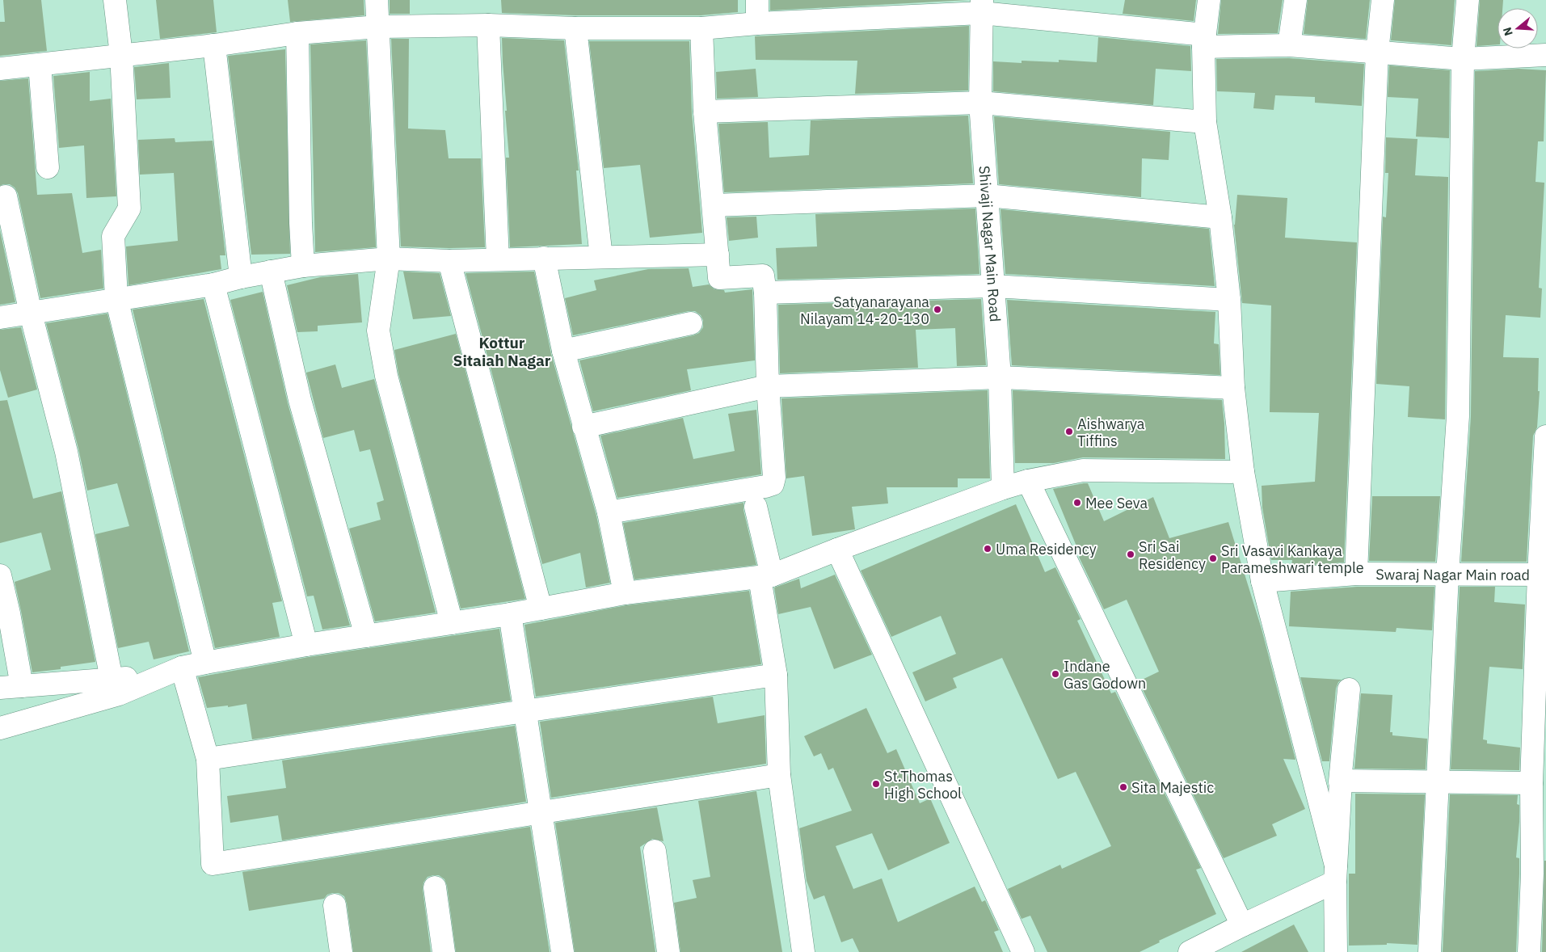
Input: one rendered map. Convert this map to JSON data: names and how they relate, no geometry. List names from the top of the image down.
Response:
{
  "streets": {
    "street": ["Shivaji Nagar Main Road", "Swaraj Nagar Main road"]
  },
  "districts": ["Kottur Sitaiah Nagar"],
  "places": [
    "Satyanarayana Nilayam 14-20-130",
    "Aishwarya Tiffins",
    "Mee Seva",
    "Uma Residency",
    "Sri Sai Residency",
    "Sri Vasavi Kankaya Parameshwari temple",
    "Indane Gas Godown",
    "St.Thomas High School",
    "Sita Majestic"
  ],
  "north": "left"
}
